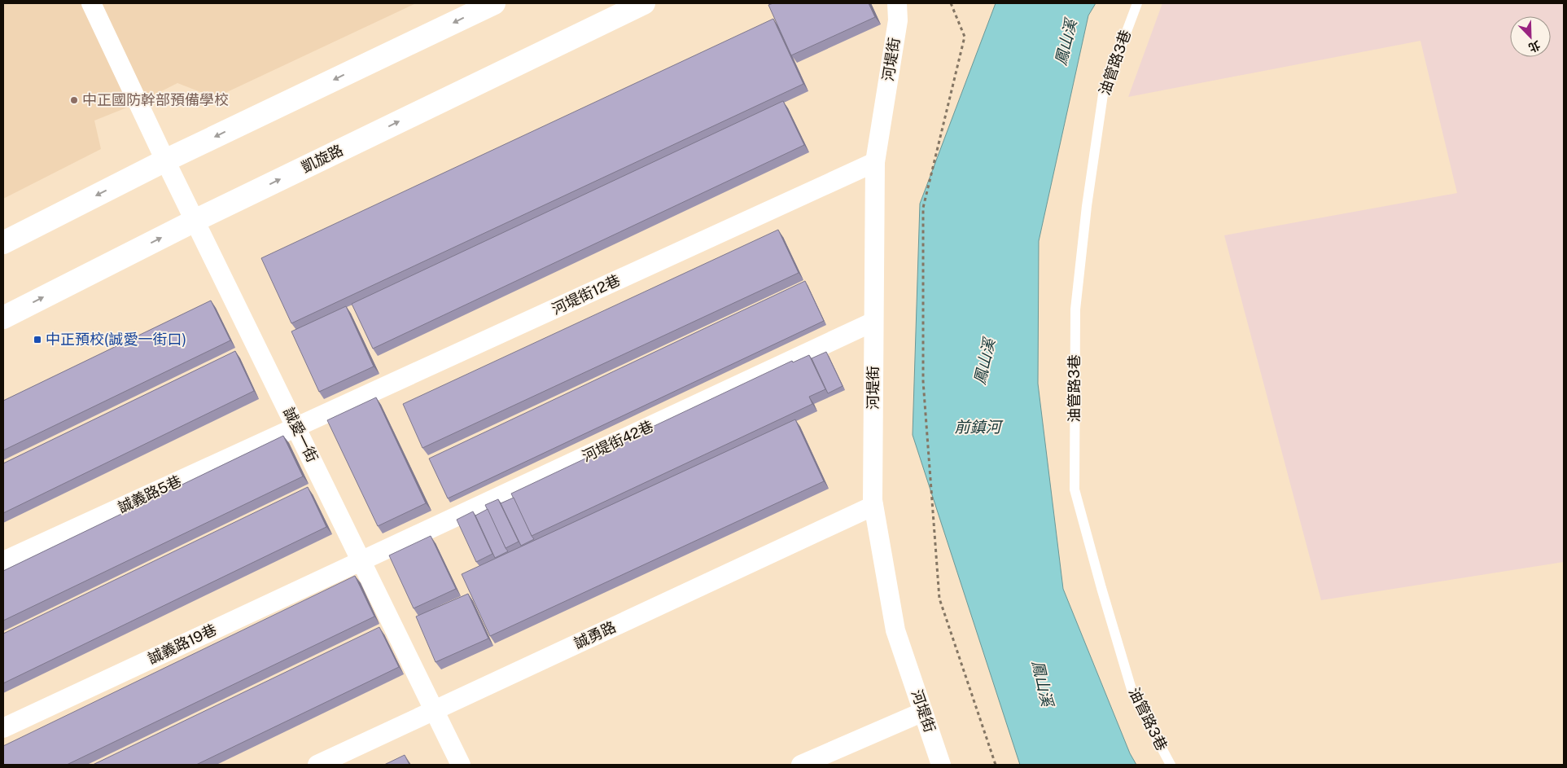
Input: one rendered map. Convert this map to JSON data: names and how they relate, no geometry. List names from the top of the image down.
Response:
{
  "streets": {
    "street": [
      "河堤街",
      "凱旋路",
      "河堤街12巷",
      "誠愛一街",
      "河堤街42巷",
      "誠義路5巷",
      "誠勇路",
      "誠義路19巷"
    ],
    "lane": ["油管路3巷"]
  },
  "crossings": [
    ["河堤街", "河堤街12巷"],
    ["河堤街", "河堤街42巷"],
    ["河堤街", "誠勇路"],
    ["凱旋路", "誠愛一街"],
    ["河堤街12巷", "誠愛一街"],
    ["河堤街12巷", "誠義路5巷"],
    ["誠愛一街", "河堤街42巷"],
    ["誠愛一街", "誠義路5巷"],
    ["誠愛一街", "誠勇路"],
    ["誠愛一街", "誠義路19巷"],
    ["河堤街42巷", "誠義路19巷"]
  ],
  "water": ["鳳山溪", "前鎮河"],
  "places": {
    "other": ["中正國防幹部預備學校"],
    "transit": ["中正預校(誠愛一街口)"]
  },
  "north": "bottom right"
}
